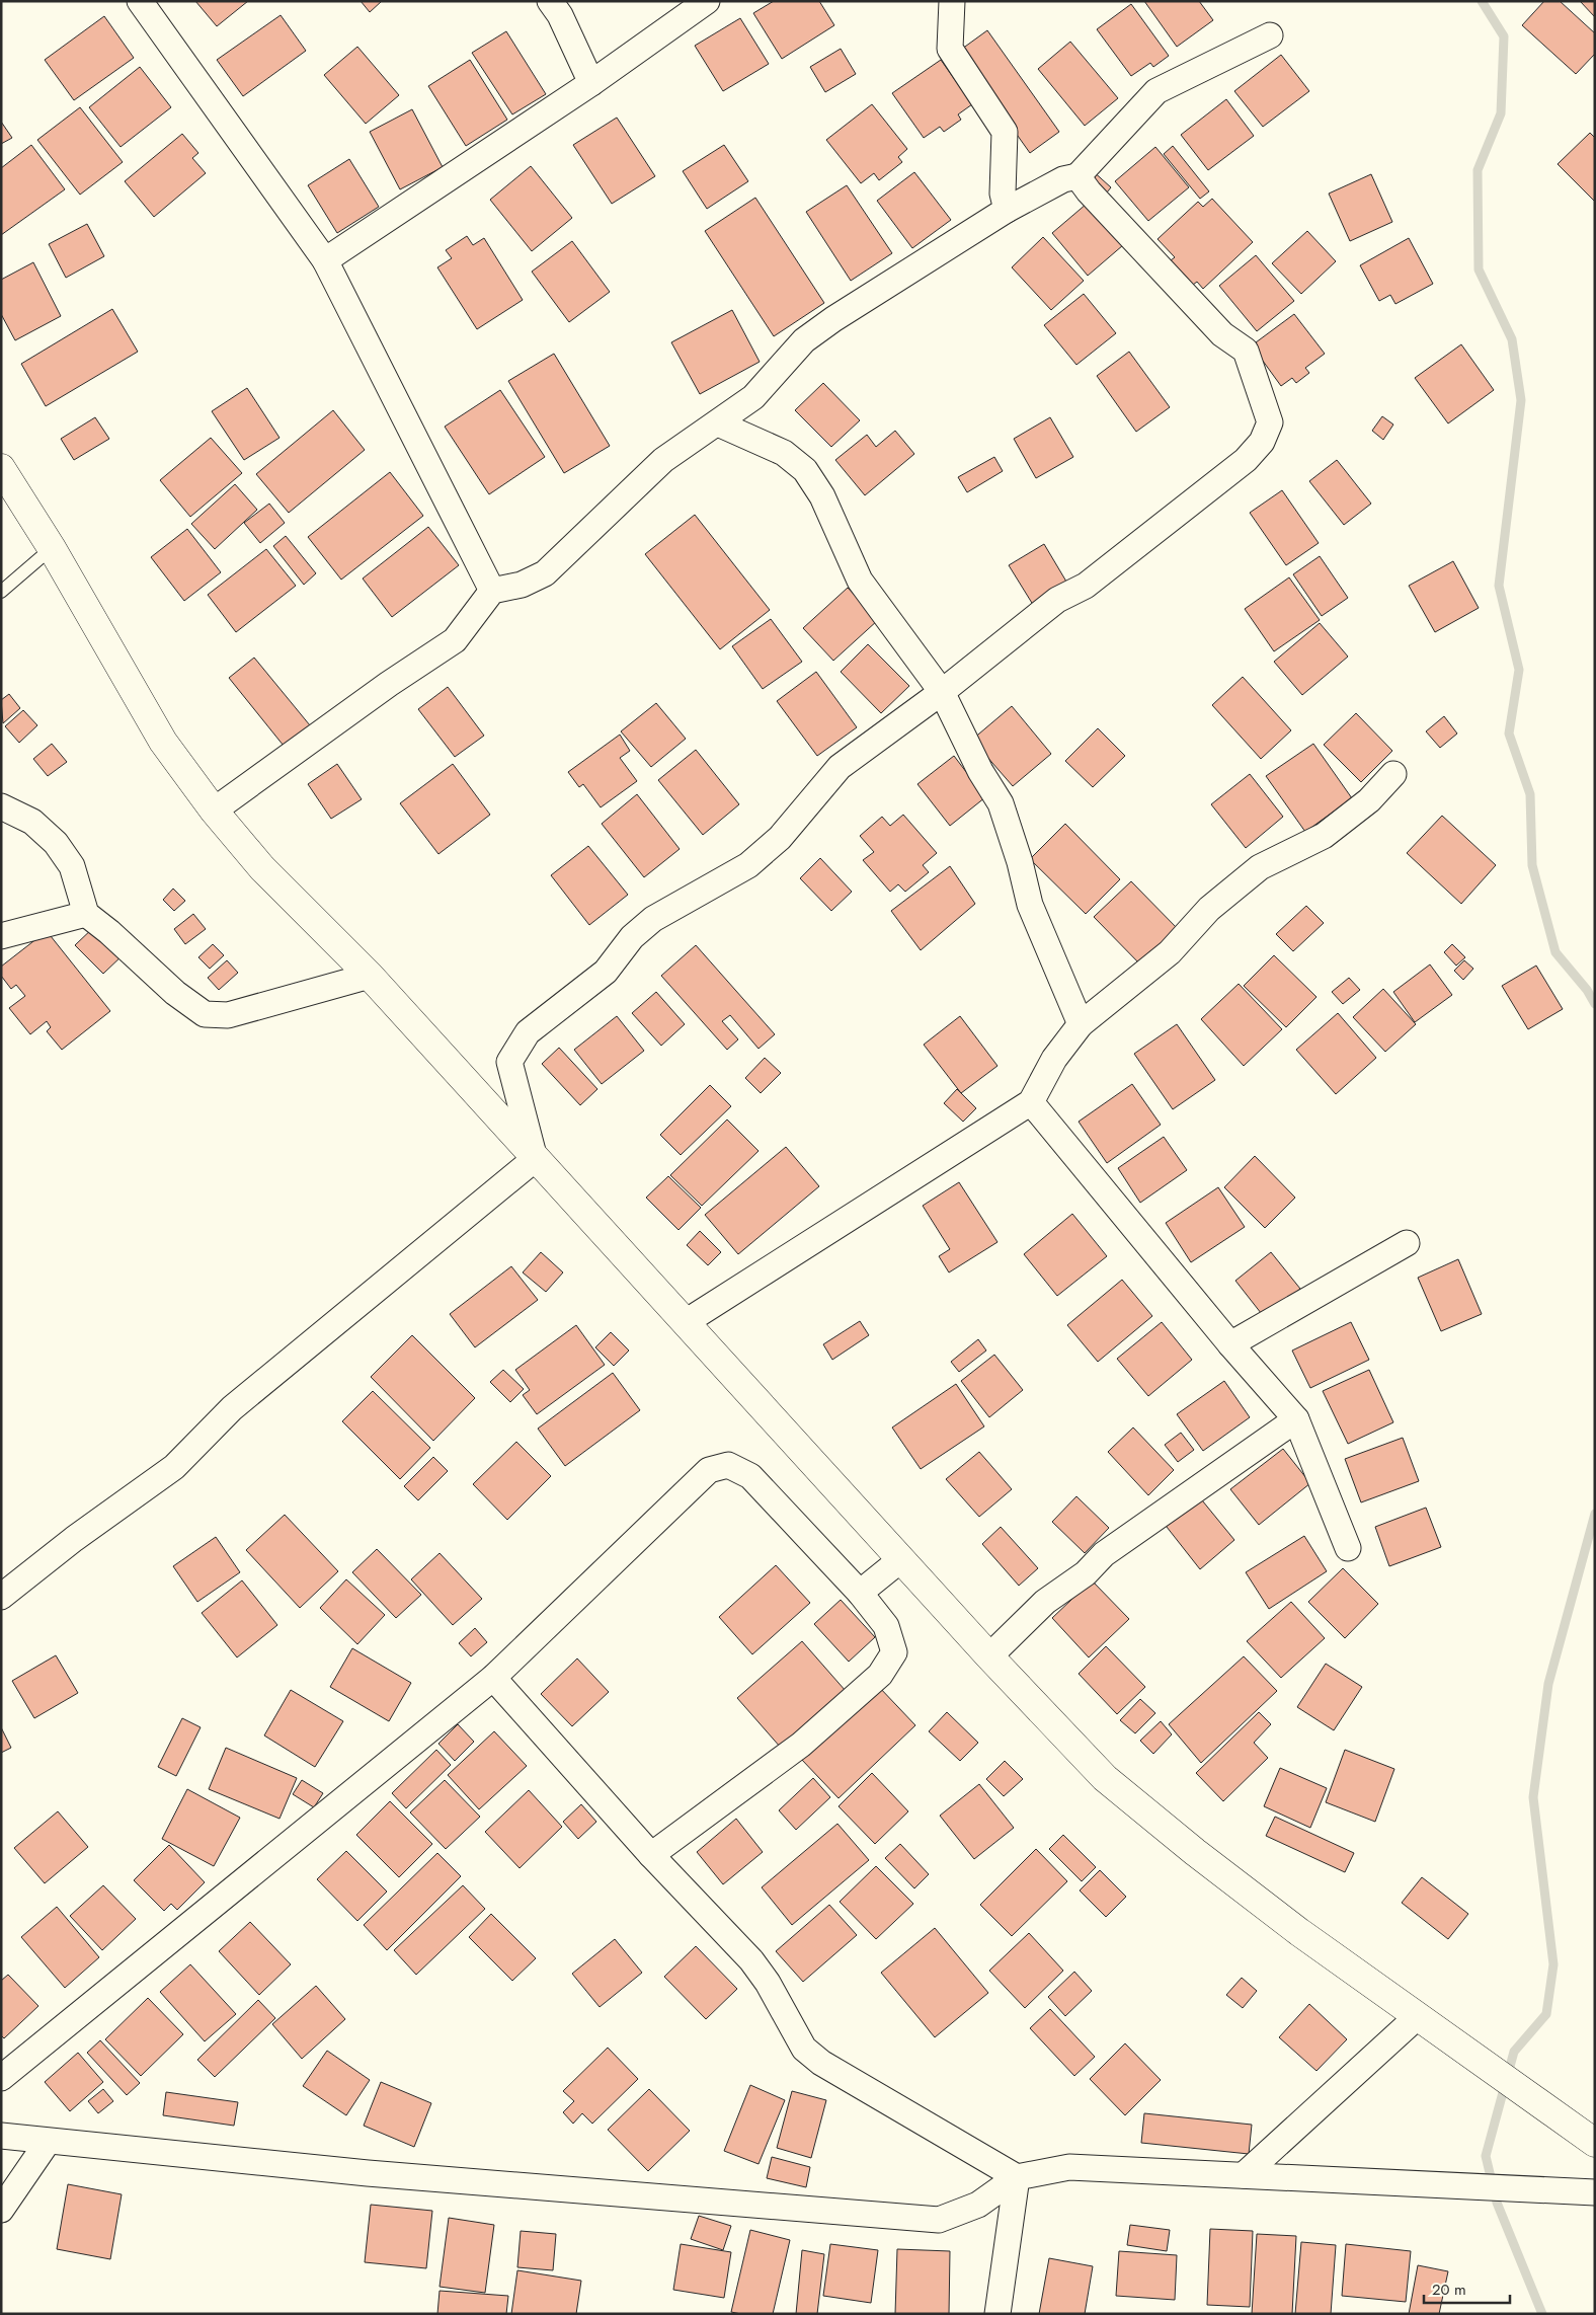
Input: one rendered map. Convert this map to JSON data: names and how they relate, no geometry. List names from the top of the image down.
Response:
{
  "scale_bar": "20 m"
}
